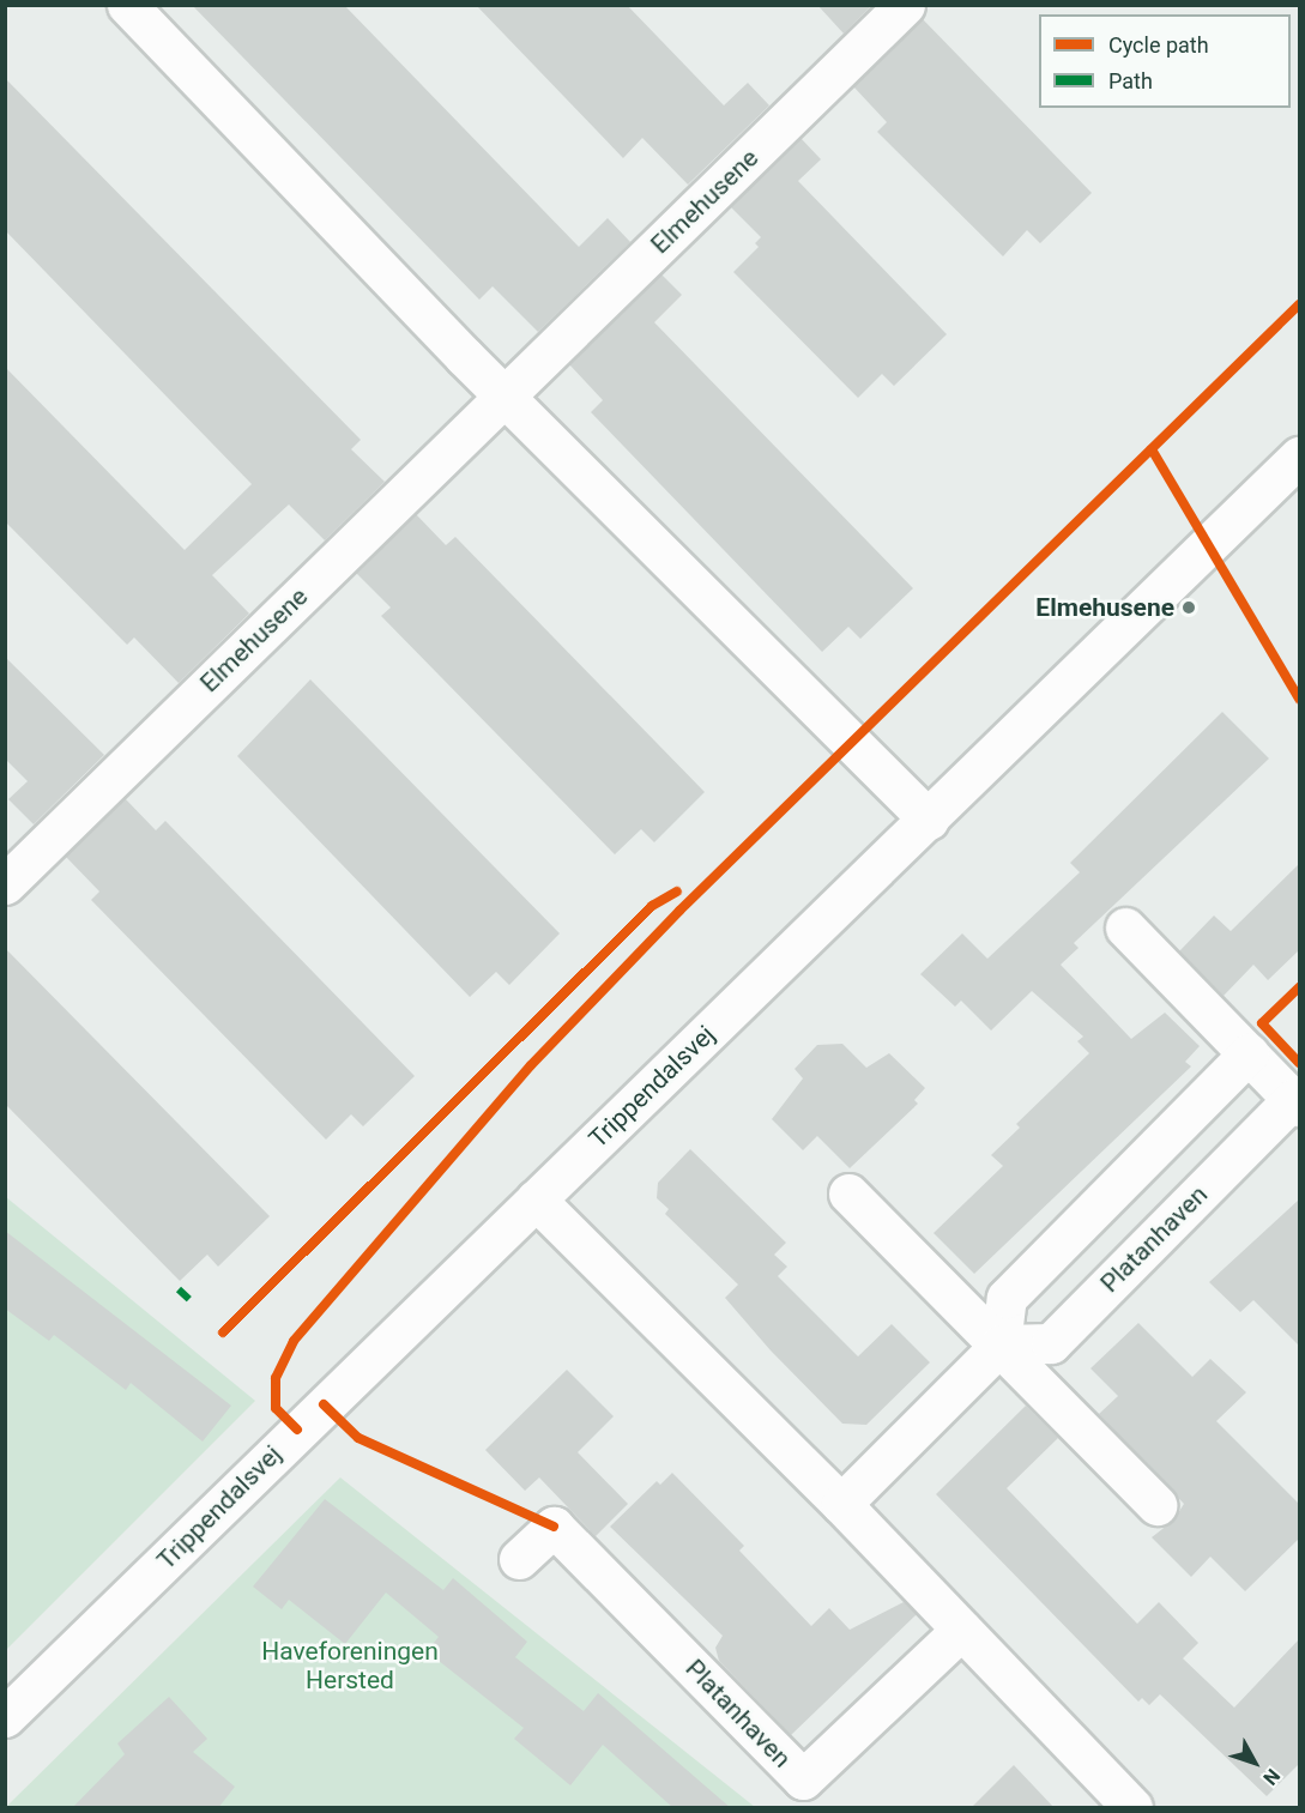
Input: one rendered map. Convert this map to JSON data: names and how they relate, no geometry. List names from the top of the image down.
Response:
{
  "streets": {
    "street": ["Elmehusene", "Trippendalsvej", "Platanhaven"]
  },
  "parks": ["Haveforeningen Hersted"],
  "places": ["Elmehusene"],
  "legend": ["Cycle path", "Path"],
  "north": "bottom right"
}
